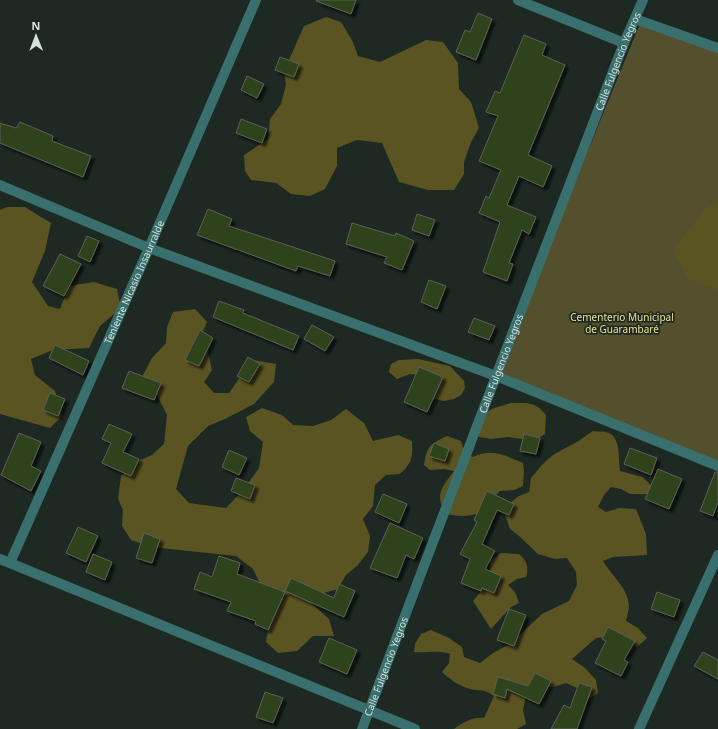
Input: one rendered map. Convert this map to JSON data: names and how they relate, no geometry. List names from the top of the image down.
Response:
{
  "streets": {
    "street": ["Calle Fulgencio Yegros", "Teniente Nicasio Insaurralde"]
  },
  "parks": ["Cementerio Municipal de Guarambaré"],
  "north": "top"
}
